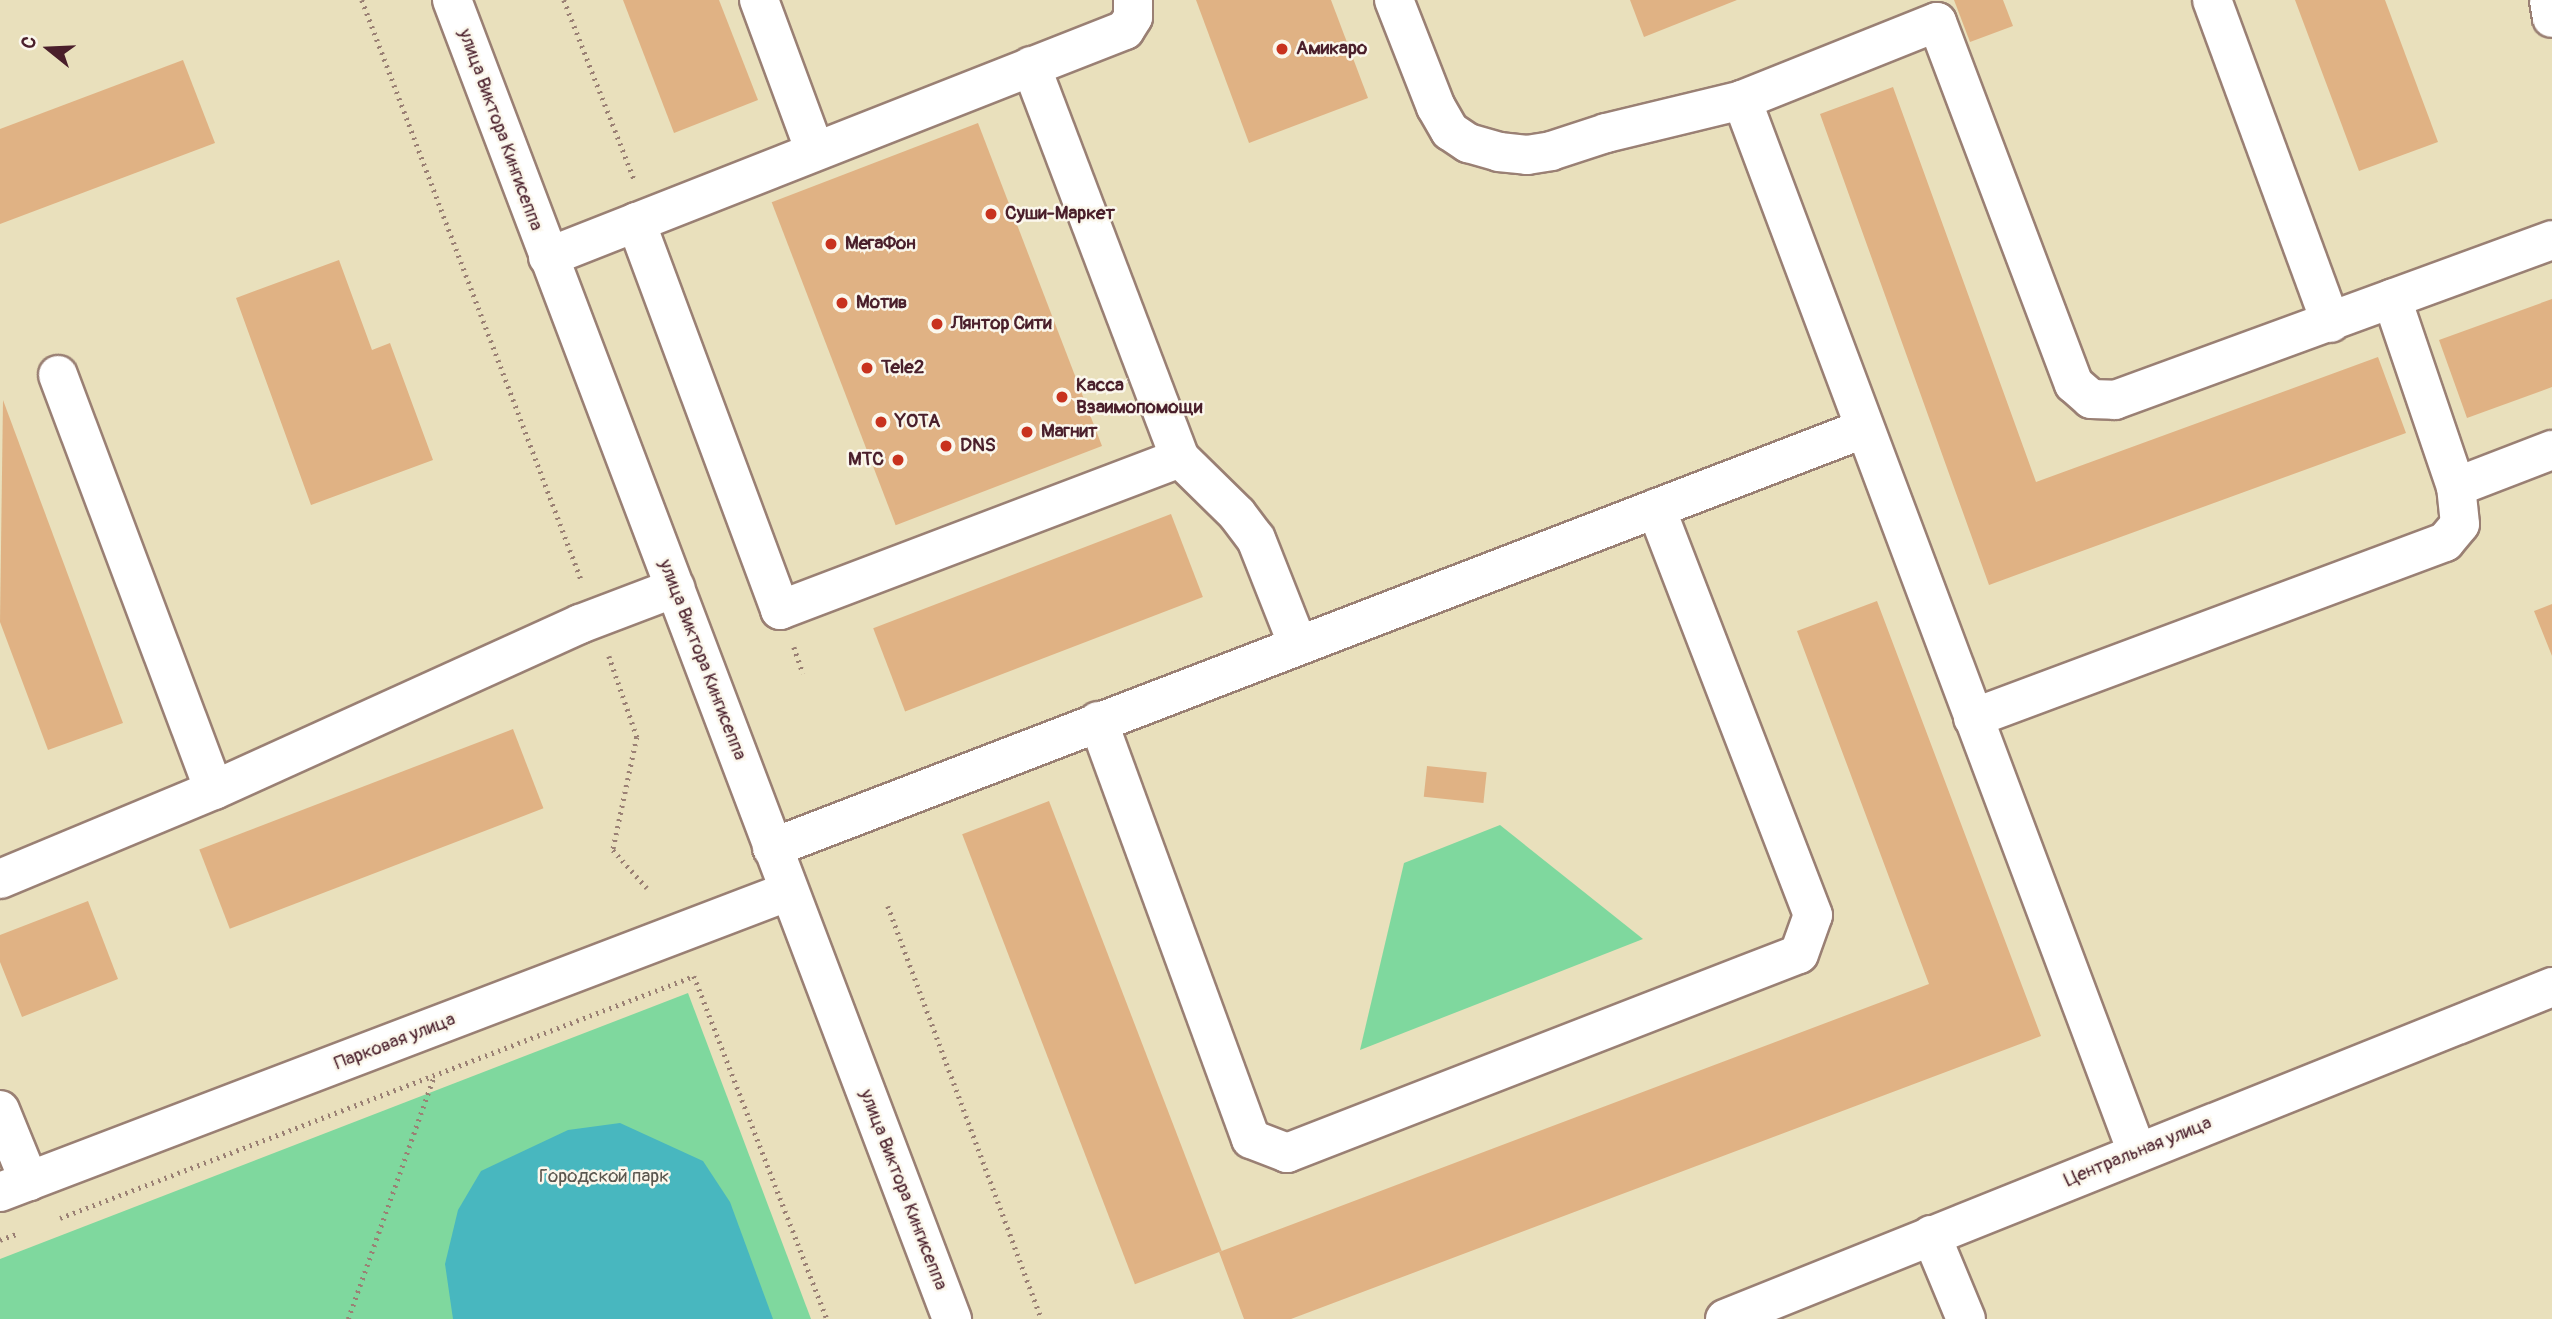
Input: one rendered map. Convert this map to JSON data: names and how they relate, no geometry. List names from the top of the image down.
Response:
{
  "streets": {
    "street": ["улица Виктора Кингисеппа", "Парковая улица", "Центральная улица"]
  },
  "crossings": [
    ["улица Виктора Кингисеппа", "Парковая улица"]
  ],
  "parks": ["Городской парк"],
  "places": [
    "Амикаро",
    "Суши-Маркет",
    "МегаФон",
    "Мотив",
    "Лянтор Сити",
    "Tele2",
    "Касса Взаимопомощи",
    "YOTA",
    "Магнит",
    "DNS",
    "МТС"
  ],
  "north": "left"
}
